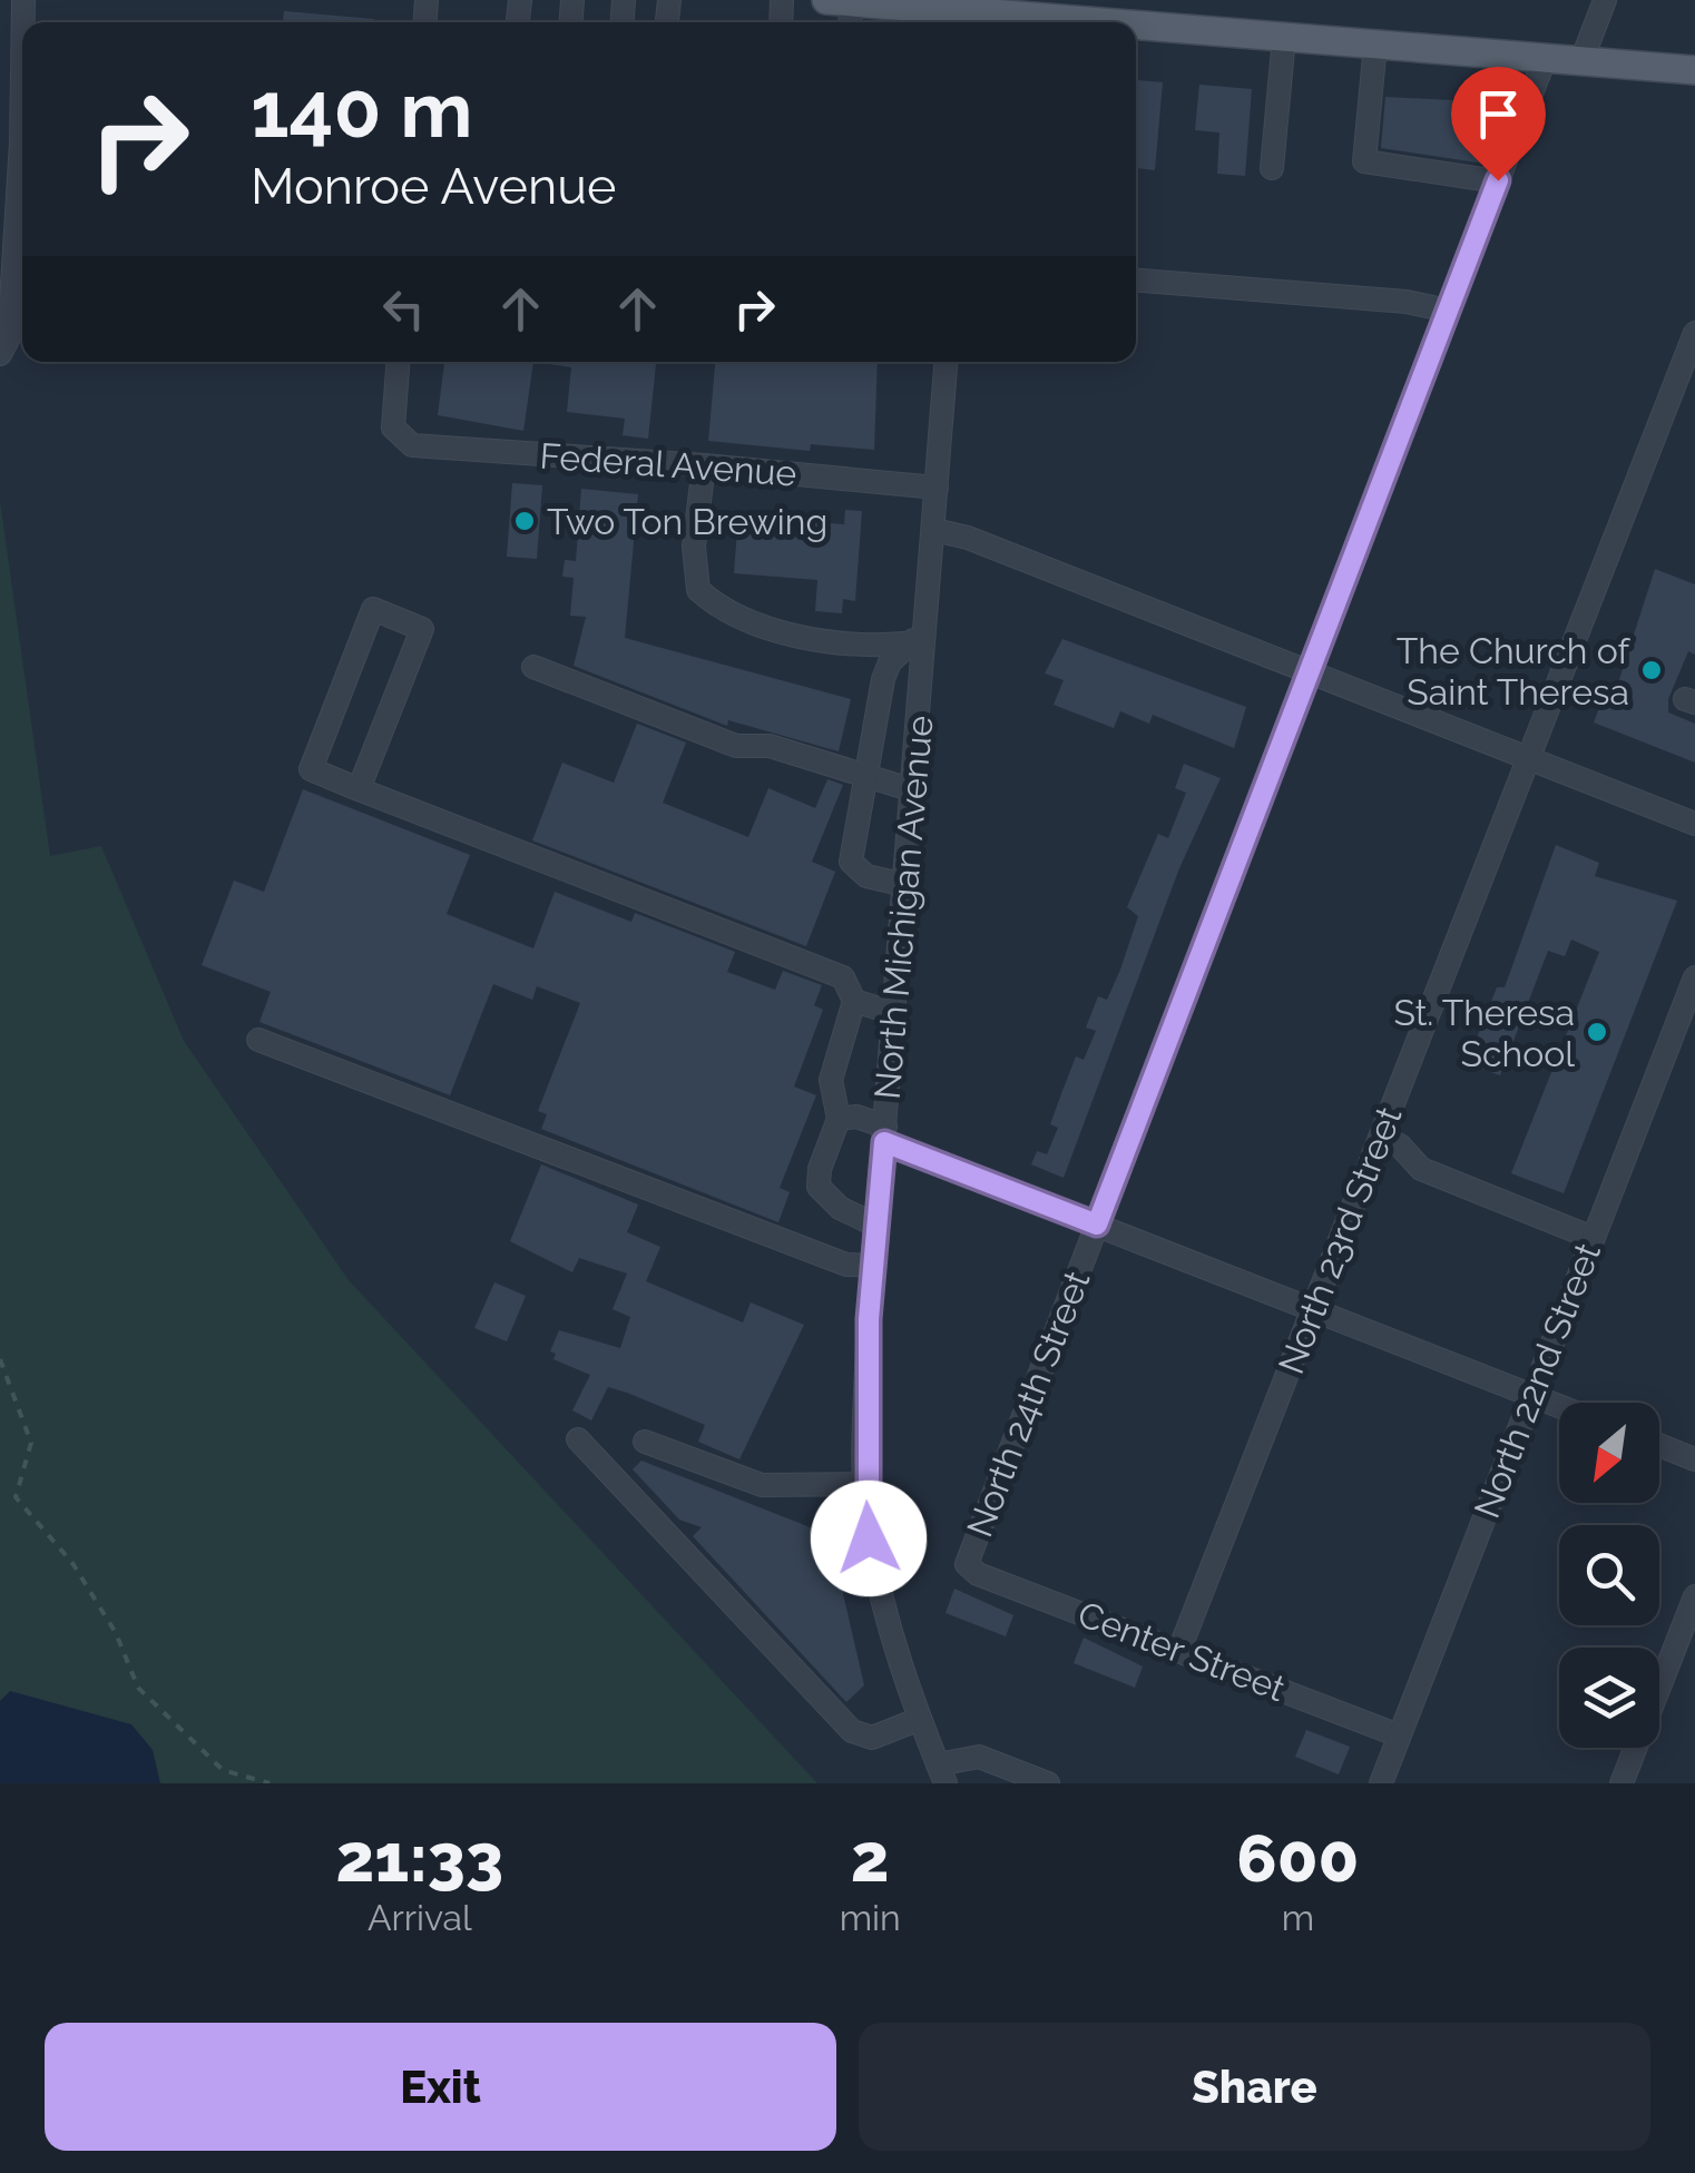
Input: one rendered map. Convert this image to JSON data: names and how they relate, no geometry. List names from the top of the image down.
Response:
{
  "streets": {
    "street": [
      "Federal Avenue",
      "North Michigan Avenue",
      "North 23rd Street",
      "North 22nd Street",
      "North 24th Street",
      "Center Street"
    ]
  },
  "crossings": [
    ["Federal Avenue", "North Michigan Avenue"],
    ["North 23rd Street", "Center Street"],
    ["North 22nd Street", "Center Street"],
    ["North 24th Street", "Center Street"]
  ],
  "places": ["Two Ton Brewing", "The Church of Saint Theresa", "St. Theresa School"],
  "north": "bottom left",
  "page": {
    "turn": ["140 m", "Monroe Avenue"],
    "eta": [
      "21:33",
      "Arrival",
      "2",
      "min",
      "600",
      "m"
    ],
    "buttons": ["Exit", "Share"]
  }
}
